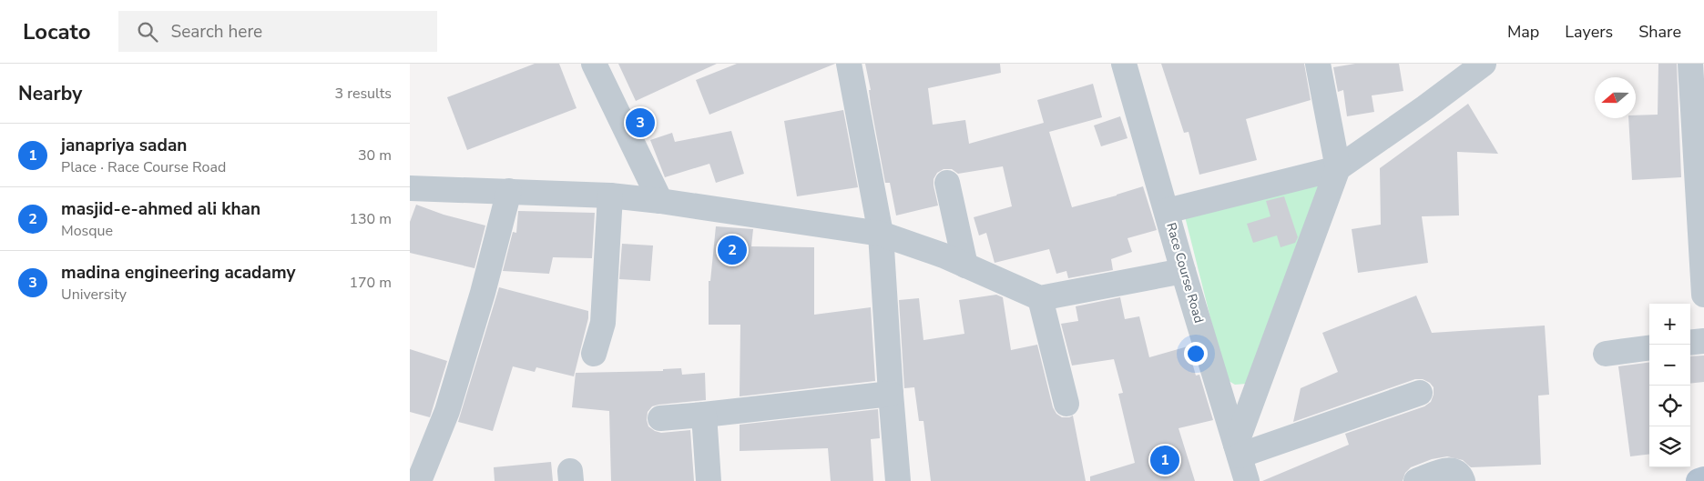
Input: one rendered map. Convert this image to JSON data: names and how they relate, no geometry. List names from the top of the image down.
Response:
{
  "streets": {
    "street": ["Race Course Road"]
  },
  "north": "left",
  "page": {
    "header": "Locato",
    "search": "Search here",
    "nav": ["Map", "Layers", "Share"],
    "heading": ["Nearby", "3 results"],
    "pins": ["3", "2", "1"],
    "list": [
      {
        "mark": "1",
        "name": "janapriya sadan",
        "note": "Place · Race Course Road",
        "value": "30 m"
      },
      {
        "mark": "2",
        "name": "masjid-e-ahmed ali khan",
        "note": "Mosque",
        "value": "130 m"
      },
      {
        "mark": "3",
        "name": "madina engineering acadamy",
        "note": "University",
        "value": "170 m"
      }
    ],
    "map_buttons": ["+", "−"]
  }
}
